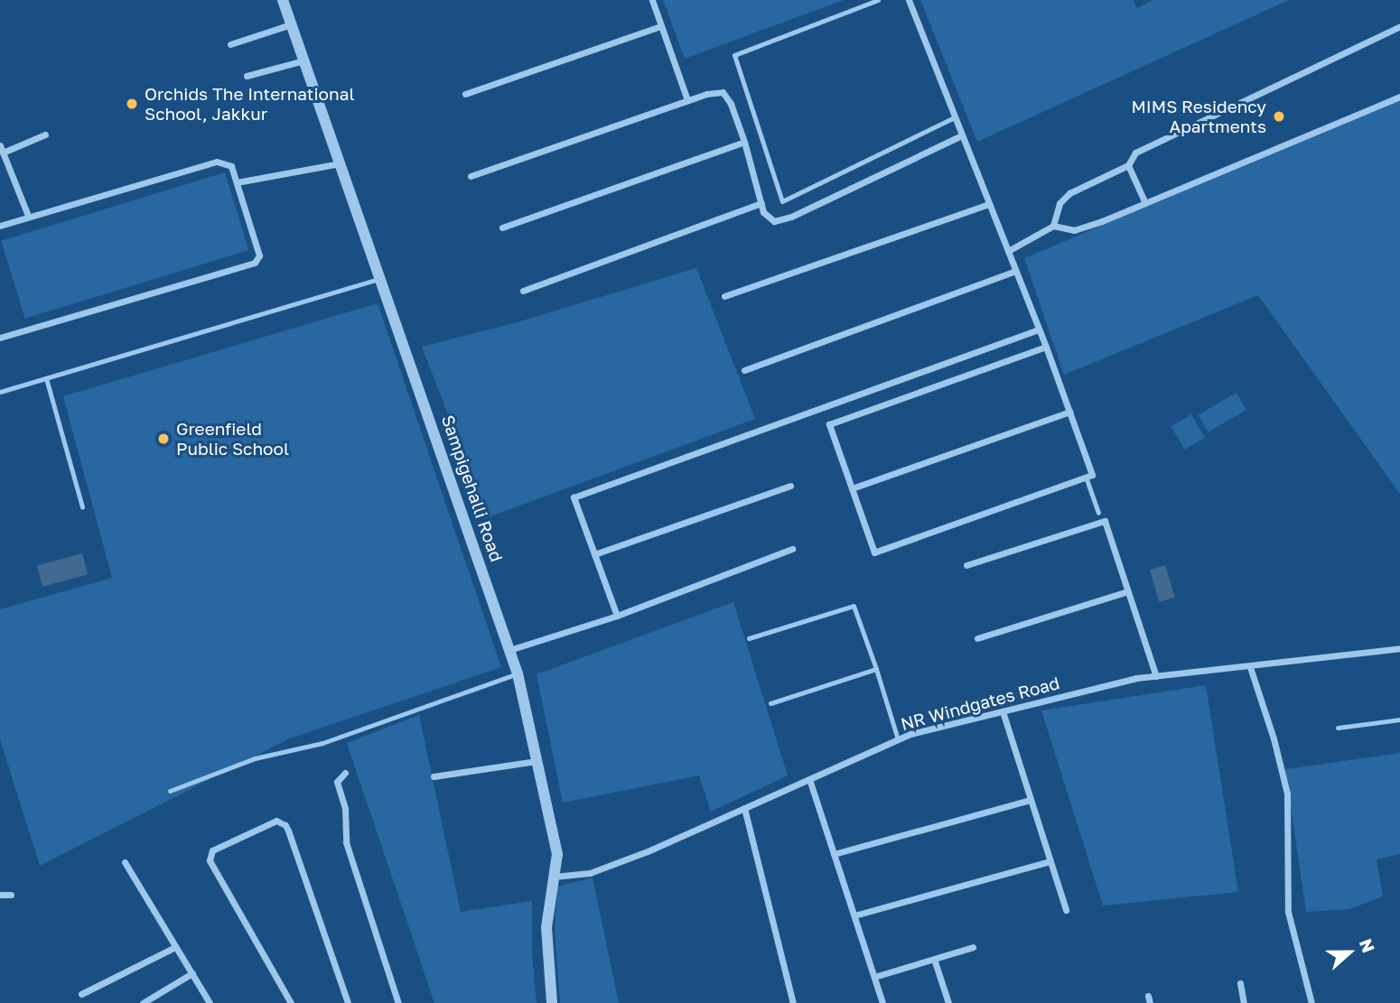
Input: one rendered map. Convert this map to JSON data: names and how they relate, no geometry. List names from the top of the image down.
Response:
{
  "streets": {
    "street": ["Sampigehalli Road", "NR Windgates Road"]
  },
  "crossings": [
    ["Sampigehalli Road", "NR Windgates Road"]
  ],
  "places": ["Orchids The International School, Jakkur", "MIMS Residency Apartments", "Greenfield Public School"],
  "north": "right"
}
